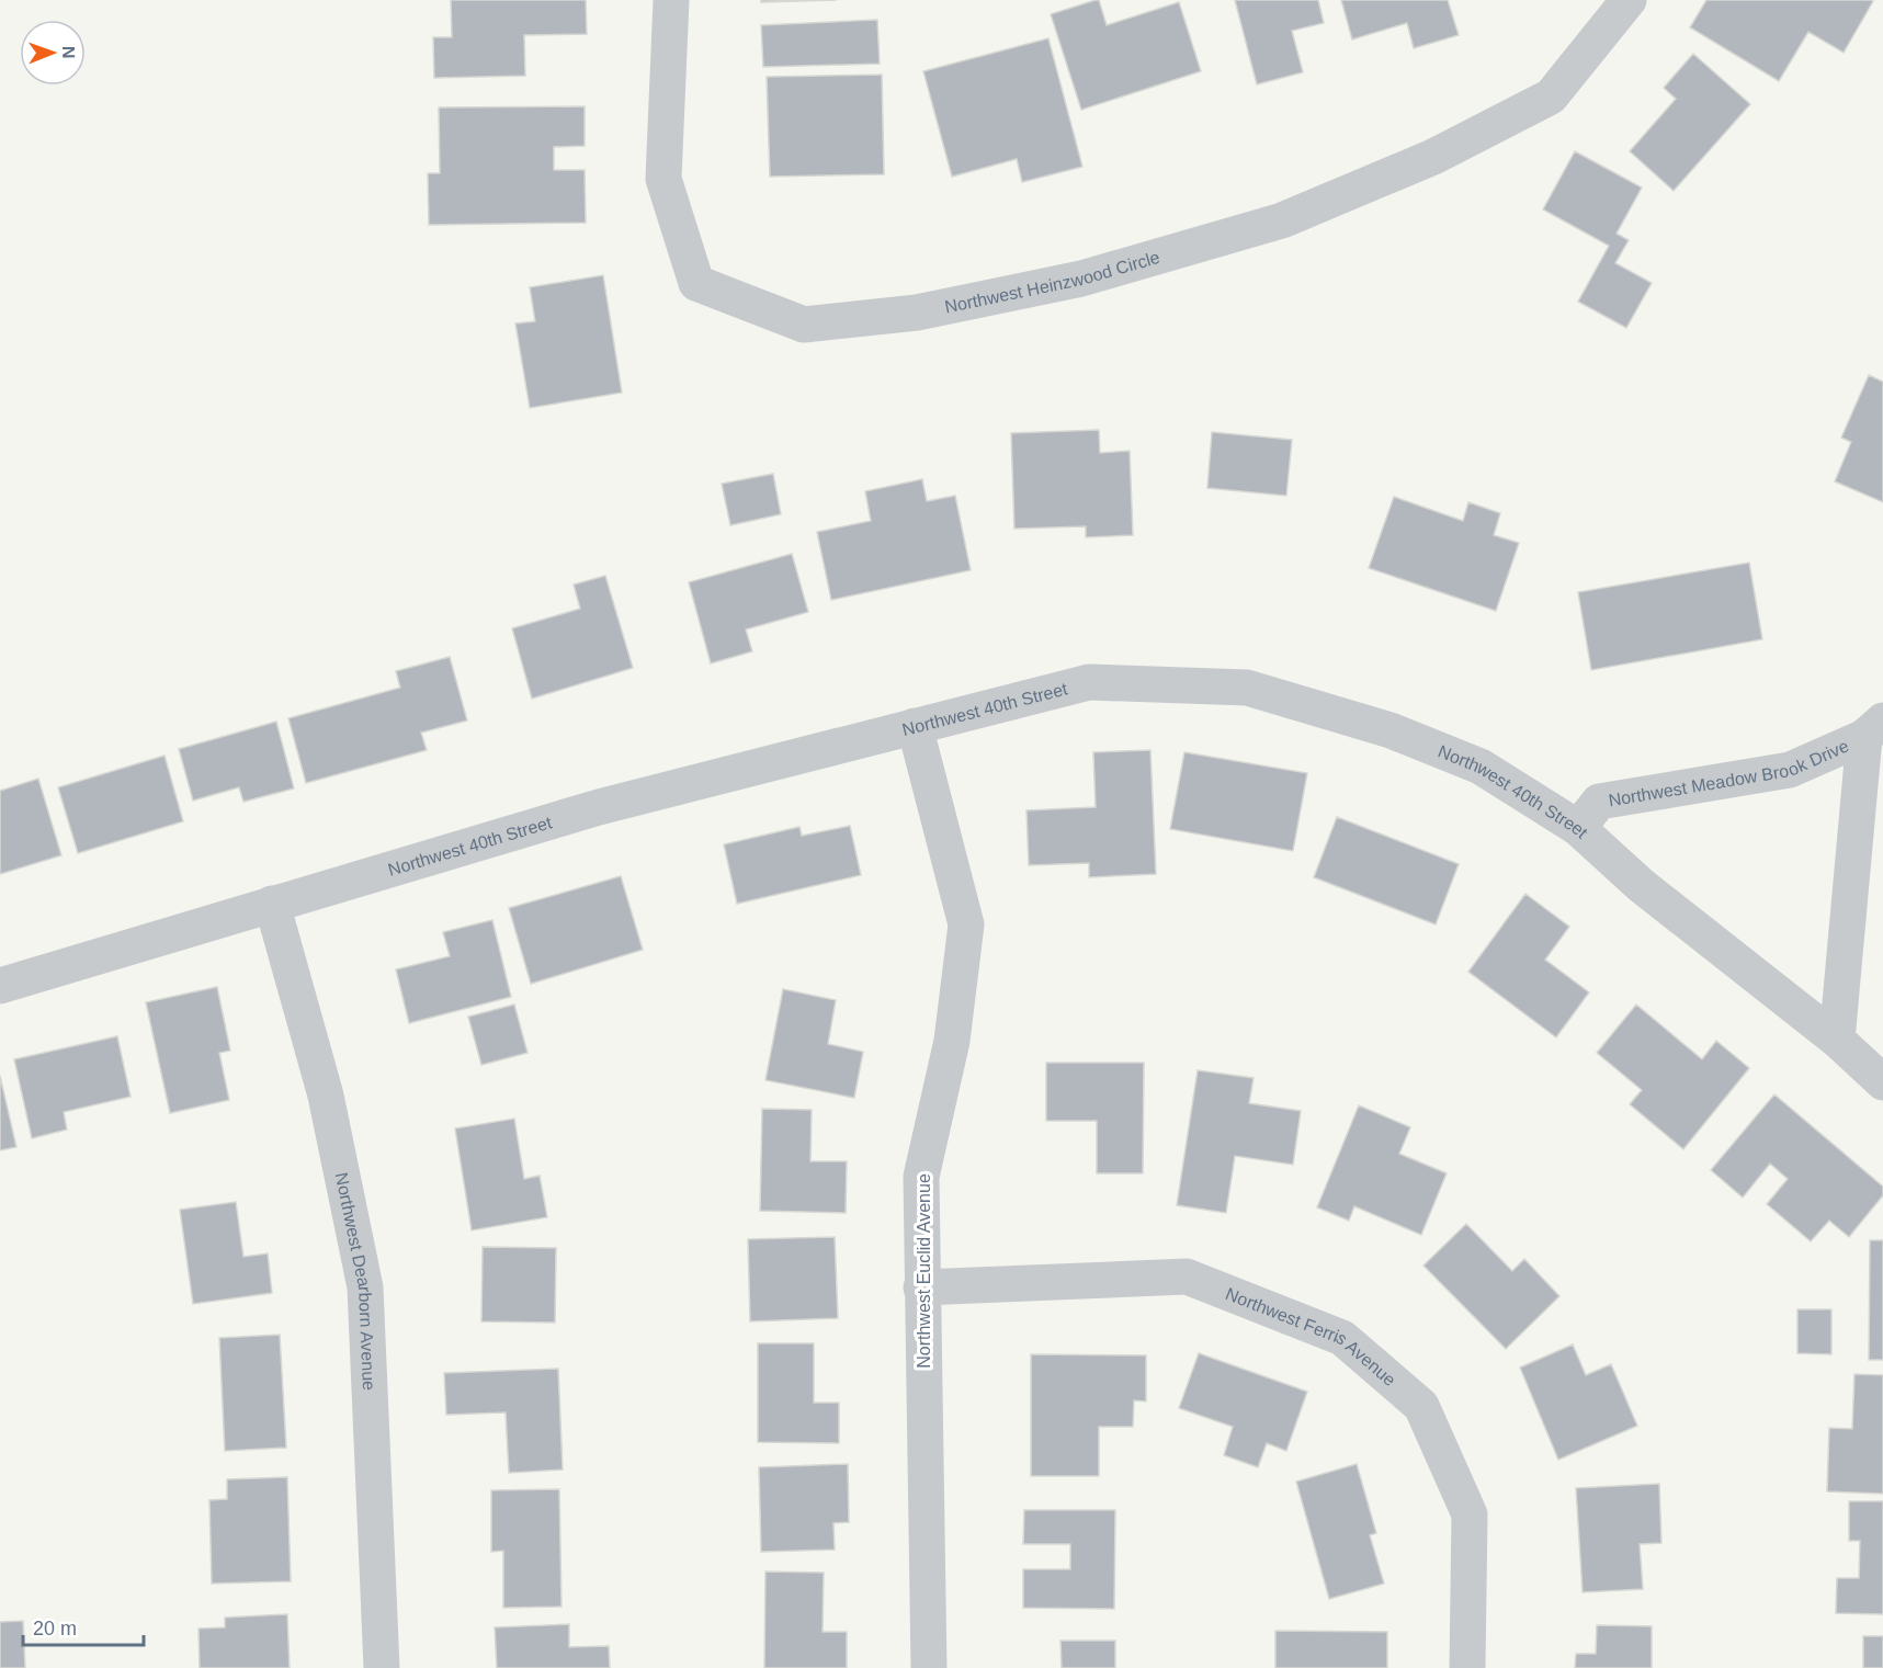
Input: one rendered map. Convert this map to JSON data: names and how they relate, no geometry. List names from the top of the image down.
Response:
{
  "streets": {
    "street": [
      "Northwest Heinzwood Circle",
      "Northwest 40th Street",
      "Northwest Meadow Brook Drive",
      "Northwest Euclid Avenue",
      "Northwest Dearborn Avenue",
      "Northwest Ferris Avenue"
    ]
  },
  "crossings": [
    ["Northwest 40th Street", "Northwest Meadow Brook Drive"],
    ["Northwest 40th Street", "Northwest Euclid Avenue"],
    ["Northwest 40th Street", "Northwest Dearborn Avenue"],
    ["Northwest Euclid Avenue", "Northwest Ferris Avenue"]
  ],
  "scale_bar": "20 m",
  "north": "right"
}
